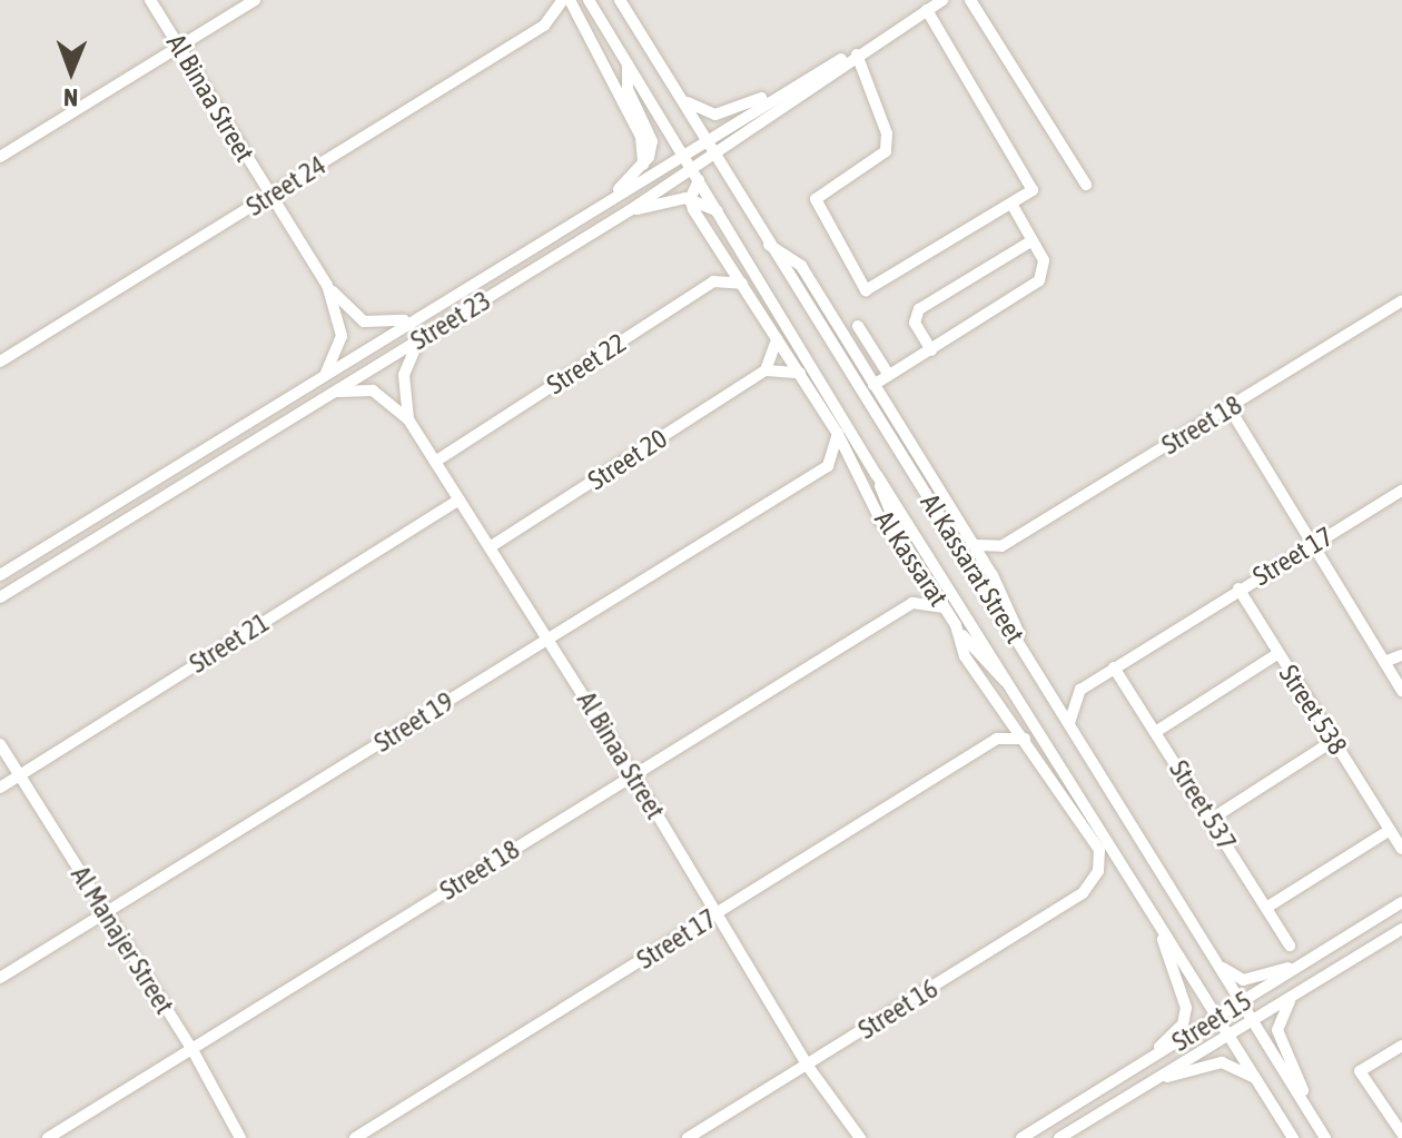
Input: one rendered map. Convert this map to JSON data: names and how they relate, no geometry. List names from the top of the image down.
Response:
{
  "streets": {
    "street": [
      "Al Binaa Street",
      "Street 24",
      "Street 23",
      "Street 22",
      "Street 18",
      "Street 20",
      "Street 17",
      "Al Kassarat",
      "Al Kassarat Street",
      "Street 21",
      "Street 538",
      "Street 19",
      "Street 537",
      "Al Manajer Street",
      "Street 16",
      "Street 15"
    ]
  },
  "crossings": [
    ["Al Binaa Street", "Street 24"],
    ["Al Binaa Street", "Street 23"],
    ["Al Binaa Street", "Street 22"],
    ["Al Binaa Street", "Street 18"],
    ["Al Binaa Street", "Street 20"],
    ["Al Binaa Street", "Street 17"],
    ["Al Binaa Street", "Street 21"],
    ["Al Binaa Street", "Street 19"],
    ["Al Binaa Street", "Street 16"],
    ["Street 23", "Al Kassarat Street"],
    ["Street 22", "Al Kassarat"],
    ["Street 18", "Al Manajer Street"],
    ["Street 17", "Al Kassarat Street"],
    ["Street 17", "Street 538"],
    ["Street 17", "Street 537"],
    ["Al Kassarat", "Street 16"],
    ["Al Kassarat Street", "Street 15"],
    ["Street 21", "Al Manajer Street"],
    ["Street 19", "Al Manajer Street"]
  ],
  "north": "bottom"
}
